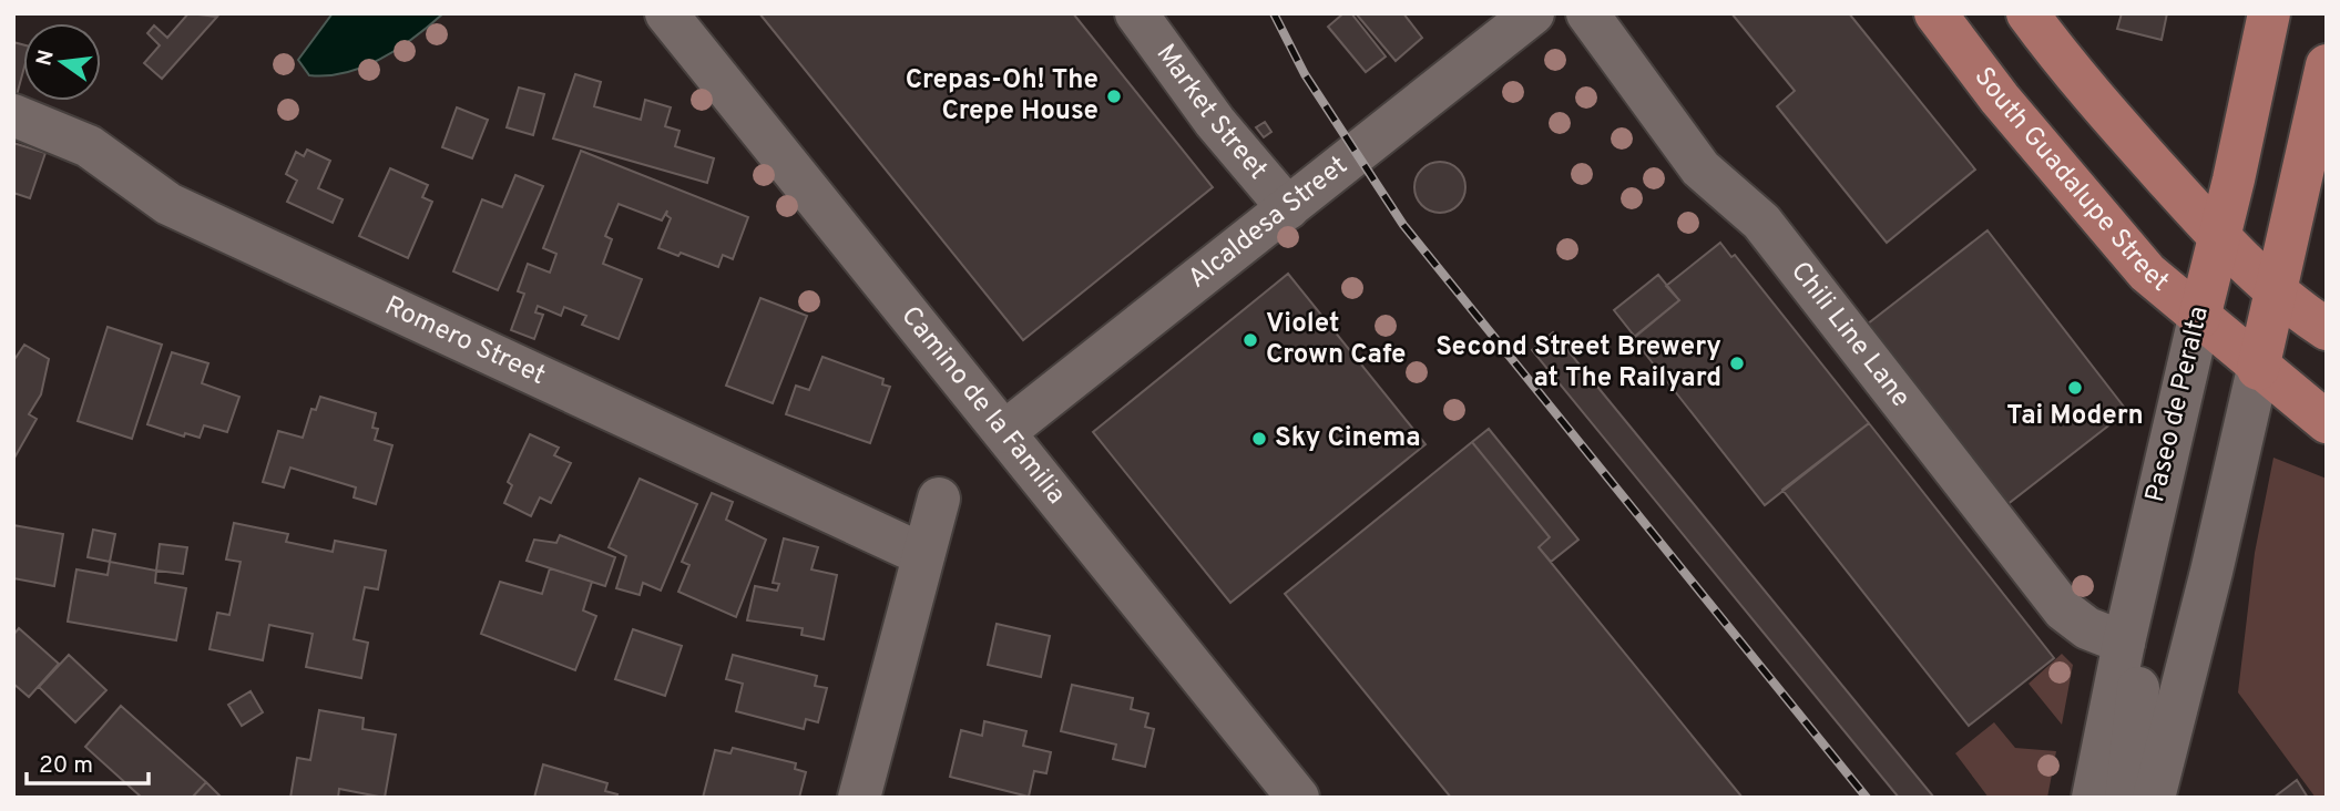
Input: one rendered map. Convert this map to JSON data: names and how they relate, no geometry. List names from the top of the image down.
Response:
{
  "streets": {
    "main road": ["South Guadalupe Street", "Paseo de Peralta"],
    "street": [
      "Market Street",
      "Alcaldesa Street",
      "Chili Line Lane",
      "Romero Street",
      "Camino de la Familia"
    ]
  },
  "crossings": [
    ["Market Street", "Alcaldesa Street"],
    ["South Guadalupe Street", "Paseo de Peralta"],
    ["Alcaldesa Street", "Camino de la Familia"],
    ["Chili Line Lane", "Paseo de Peralta"]
  ],
  "places": [
    "Crepas-Oh! The Crepe House",
    "Violet Crown Cafe",
    "Second Street Brewery at The Railyard",
    "Tai Modern",
    "Sky Cinema"
  ],
  "scale_bar": "20 m",
  "north": "left"
}
